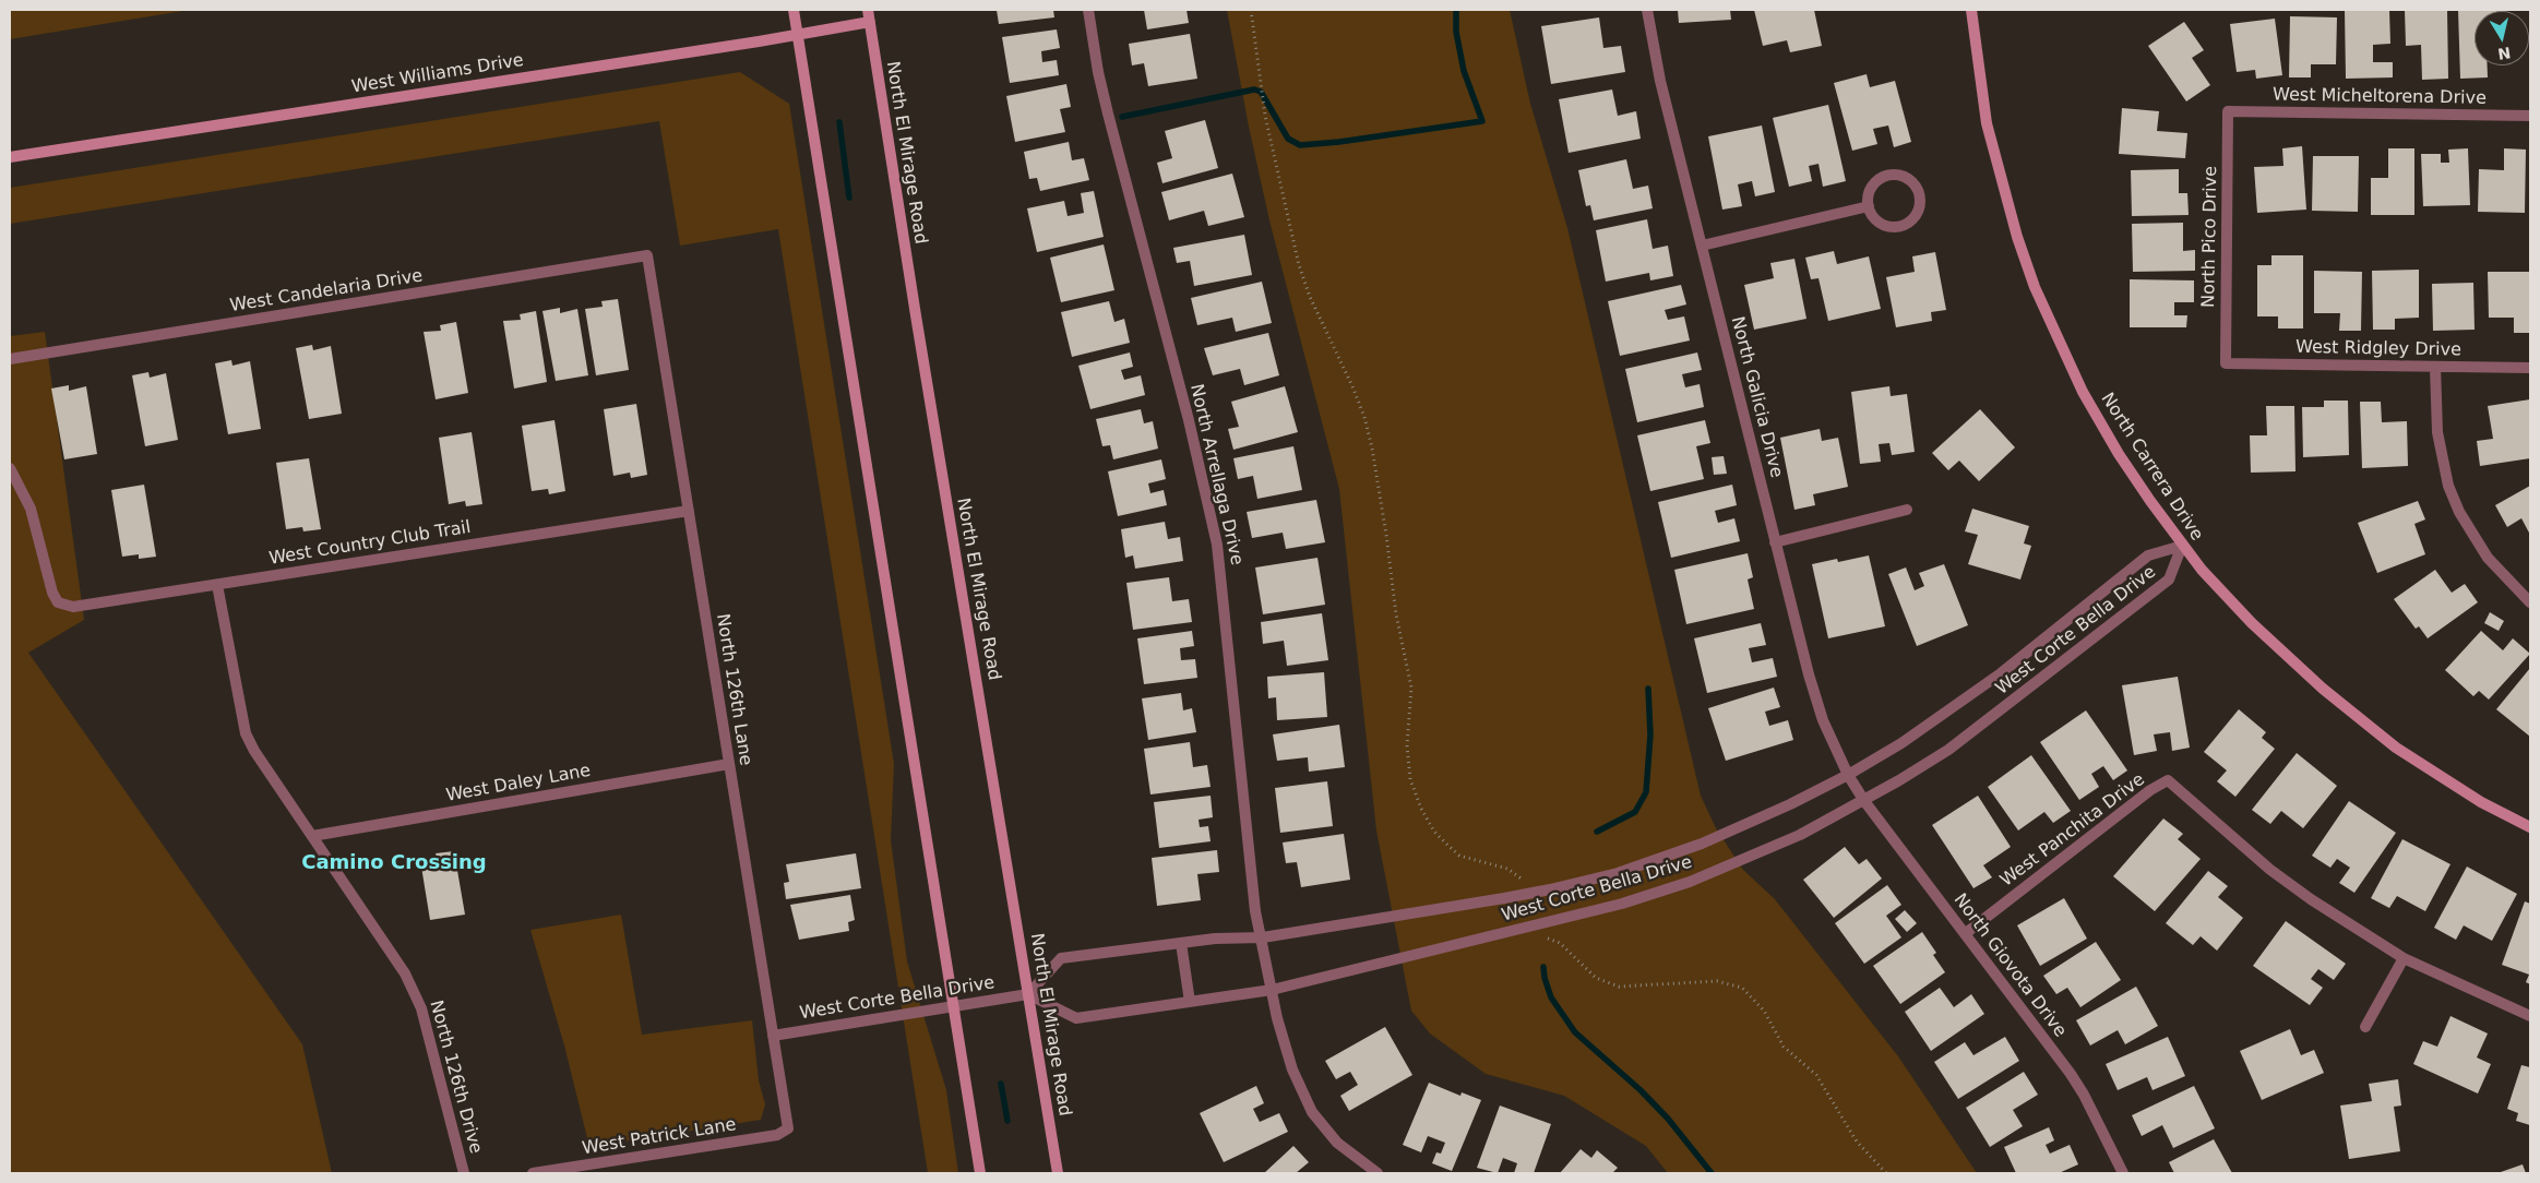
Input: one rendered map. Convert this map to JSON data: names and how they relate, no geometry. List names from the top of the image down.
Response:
{
  "streets": {
    "main road": ["West Williams Drive", "North El Mirage Road", "North Carrera Drive"],
    "street": [
      "West Micheltorena Drive",
      "North Pico Drive",
      "West Candelaria Drive",
      "West Ridgley Drive",
      "North Galicia Drive",
      "North Arrellaga Drive",
      "West Country Club Trail",
      "West Corte Bella Drive",
      "North 126th Lane",
      "West Daley Lane",
      "West Panchita Drive",
      "North Giovota Drive",
      "North 126th Drive",
      "West Patrick Lane"
    ]
  },
  "crossings": [
    ["West Williams Drive", "North El Mirage Road"],
    ["West Micheltorena Drive", "North Pico Drive"],
    ["North El Mirage Road", "West Corte Bella Drive"],
    ["North Pico Drive", "West Ridgley Drive"],
    ["West Candelaria Drive", "North 126th Lane"],
    ["North Galicia Drive", "West Corte Bella Drive"],
    ["North Galicia Drive", "North Giovota Drive"],
    ["North Carrera Drive", "West Corte Bella Drive"],
    ["North Arrellaga Drive", "West Corte Bella Drive"],
    ["West Country Club Trail", "North 126th Lane"],
    ["West Country Club Trail", "North 126th Drive"],
    ["West Corte Bella Drive", "North 126th Lane"],
    ["West Corte Bella Drive", "North Giovota Drive"],
    ["North 126th Lane", "West Daley Lane"],
    ["North 126th Lane", "West Patrick Lane"],
    ["West Daley Lane", "North 126th Drive"],
    ["West Panchita Drive", "North Giovota Drive"]
  ],
  "districts": ["Camino Crossing"],
  "north": "bottom"
}
